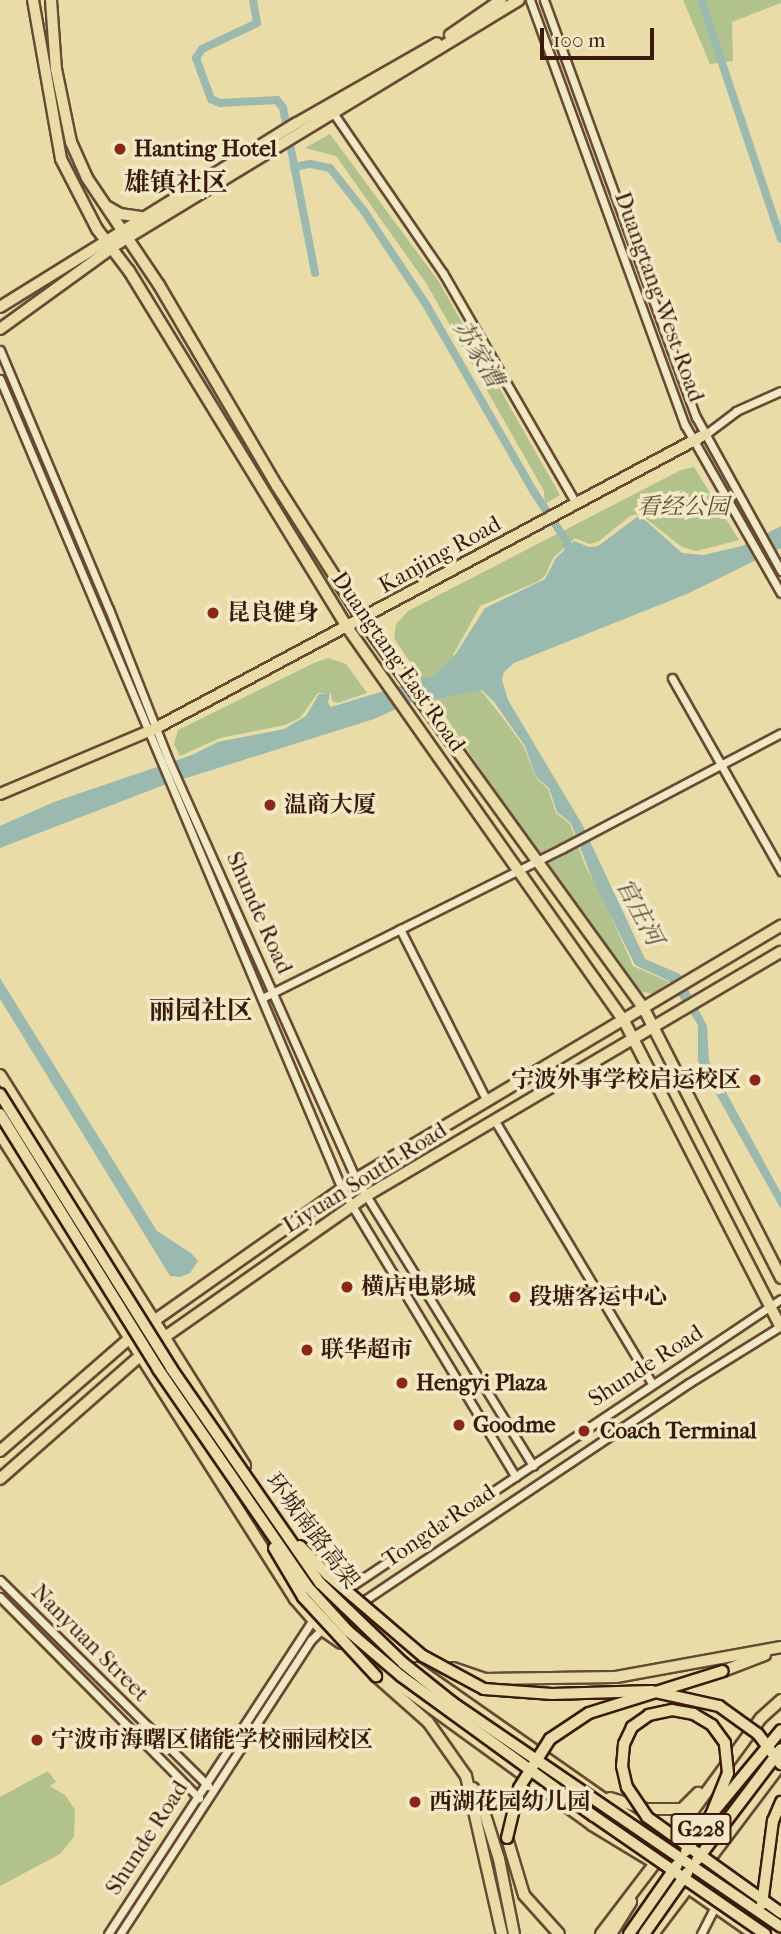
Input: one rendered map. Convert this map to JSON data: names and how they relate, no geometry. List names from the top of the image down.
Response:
{
  "streets": {
    "highway": ["环城南路高架", "G228"],
    "main road": ["Kanjing Road", "Duangtang East Road", "Liyuan South Road"],
    "street": [
      "Duangtang West Road",
      "Shunde Road",
      "Tongda Road",
      "Nanyuan Street"
    ]
  },
  "crossings": [
    ["Duangtang West Road", "Kanjing Road"],
    ["Kanjing Road", "Duangtang East Road"],
    ["Kanjing Road", "Shunde Road"],
    ["Duangtang East Road", "Shunde Road"],
    ["Duangtang East Road", "Liyuan South Road"],
    ["Duangtang East Road", "Tongda Road"],
    ["Shunde Road", "Liyuan South Road"],
    ["Shunde Road", "Nanyuan Street"],
    ["Tongda Road", "Nanyuan Street"]
  ],
  "districts": ["雄镇社区", "丽园社区"],
  "water": ["苏家漕", "官庄河"],
  "parks": ["看经公园"],
  "places": [
    "Hanting Hotel",
    "昆良健身",
    "温商大厦",
    "宁波外事学校启运校区",
    "横店电影城",
    "段塘客运中心",
    "联华超市",
    "Hengyi Plaza",
    "Goodme",
    "Coach Terminal",
    "宁波市海曙区储能学校丽园校区",
    "西湖花园幼儿园"
  ],
  "scale_bar": "100 m"
}
